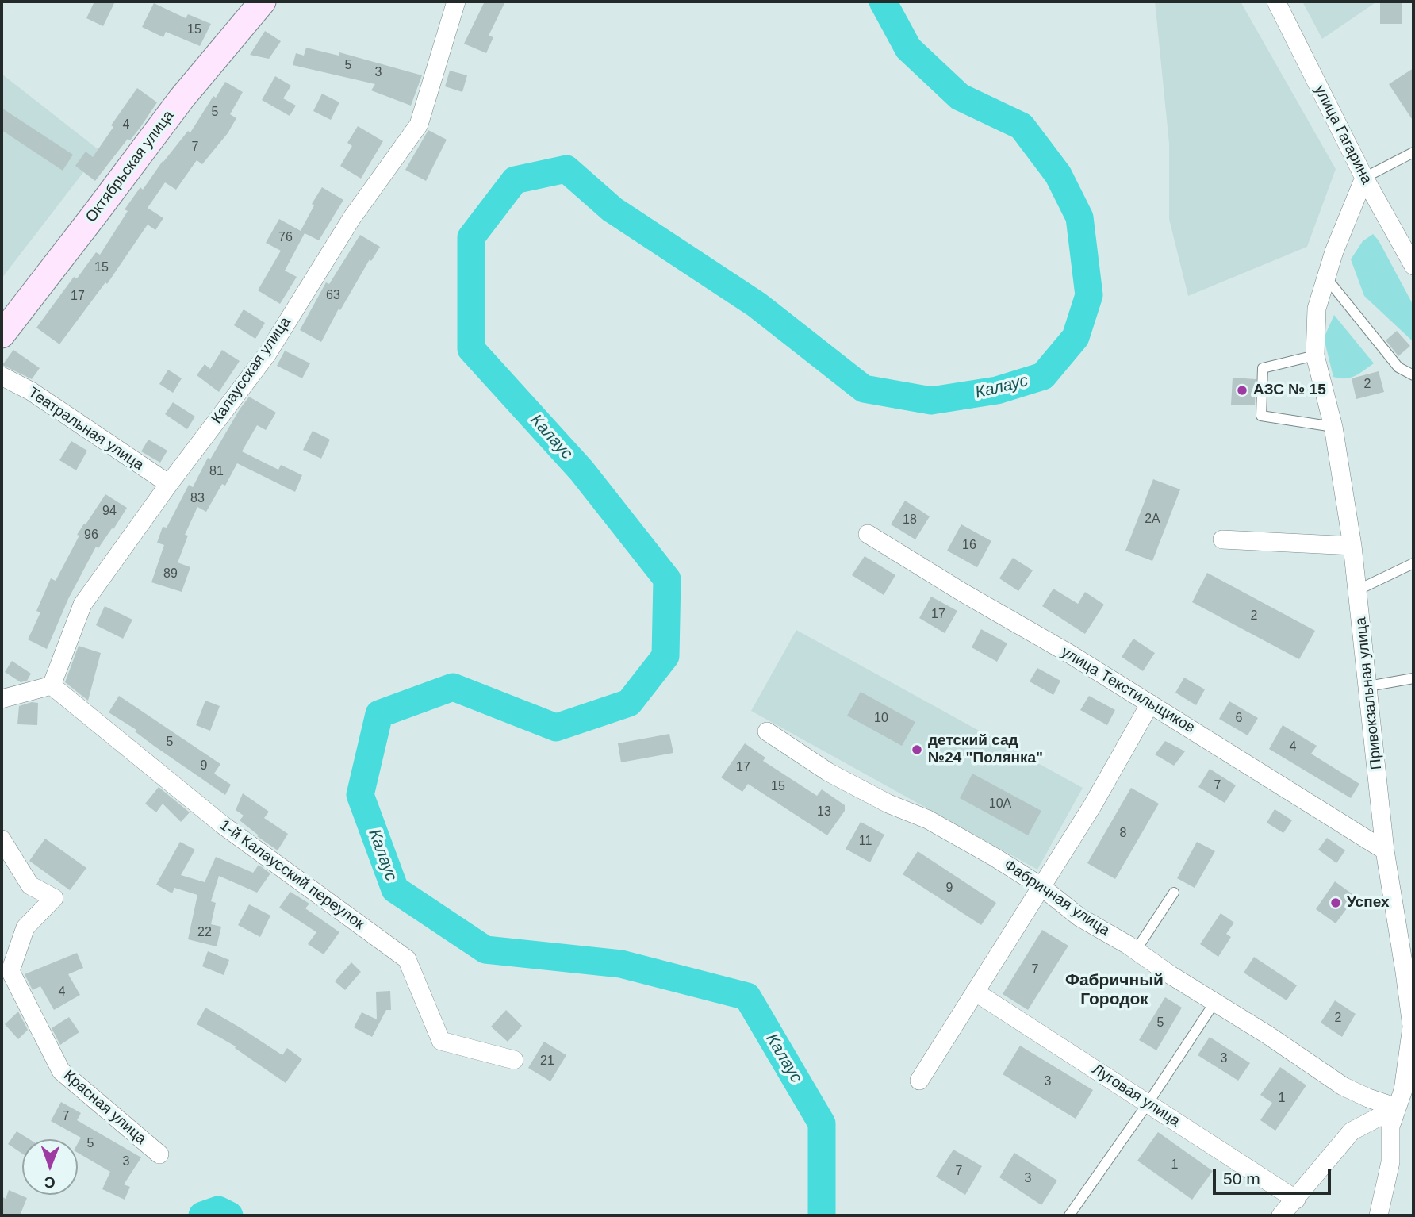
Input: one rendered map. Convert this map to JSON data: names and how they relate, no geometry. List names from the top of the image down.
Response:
{
  "streets": {
    "main road": ["Октябрьская улица"],
    "street": [
      "улица Гагарина",
      "Калаусская улица",
      "Театральная улица",
      "улица Текстильщиков",
      "Привокзальная улица",
      "1-й Калаусский переулок",
      "Фабричная улица",
      "Луговая улица",
      "Красная улица"
    ]
  },
  "crossings": [
    ["улица Гагарина", "Привокзальная улица"],
    ["Калаусская улица", "Театральная улица"],
    ["Калаусская улица", "1-й Калаусский переулок"],
    ["улица Текстильщиков", "Привокзальная улица"],
    ["Привокзальная улица", "Фабричная улица"]
  ],
  "districts": ["Фабричный Городок"],
  "water": ["Калаус"],
  "places": ["АЗС № 15", "детский сад №24 \"Полянка\"", "Успех"],
  "house_numbers": [
    "15",
    "5",
    "3",
    "5",
    "4",
    "7",
    "76",
    "15",
    "63",
    "17",
    "2",
    "81",
    "83",
    "94",
    "2А",
    "18",
    "96",
    "16",
    "89",
    "17",
    "2",
    "10",
    "6",
    "5",
    "4",
    "9",
    "17",
    "7",
    "15",
    "10А",
    "13",
    "8",
    "11",
    "9",
    "22",
    "7",
    "4",
    "2",
    "5",
    "3",
    "21",
    "3",
    "1",
    "7",
    "5",
    "3",
    "1",
    "7",
    "3"
  ],
  "scale_bar": "50 m",
  "north": "bottom"
}
